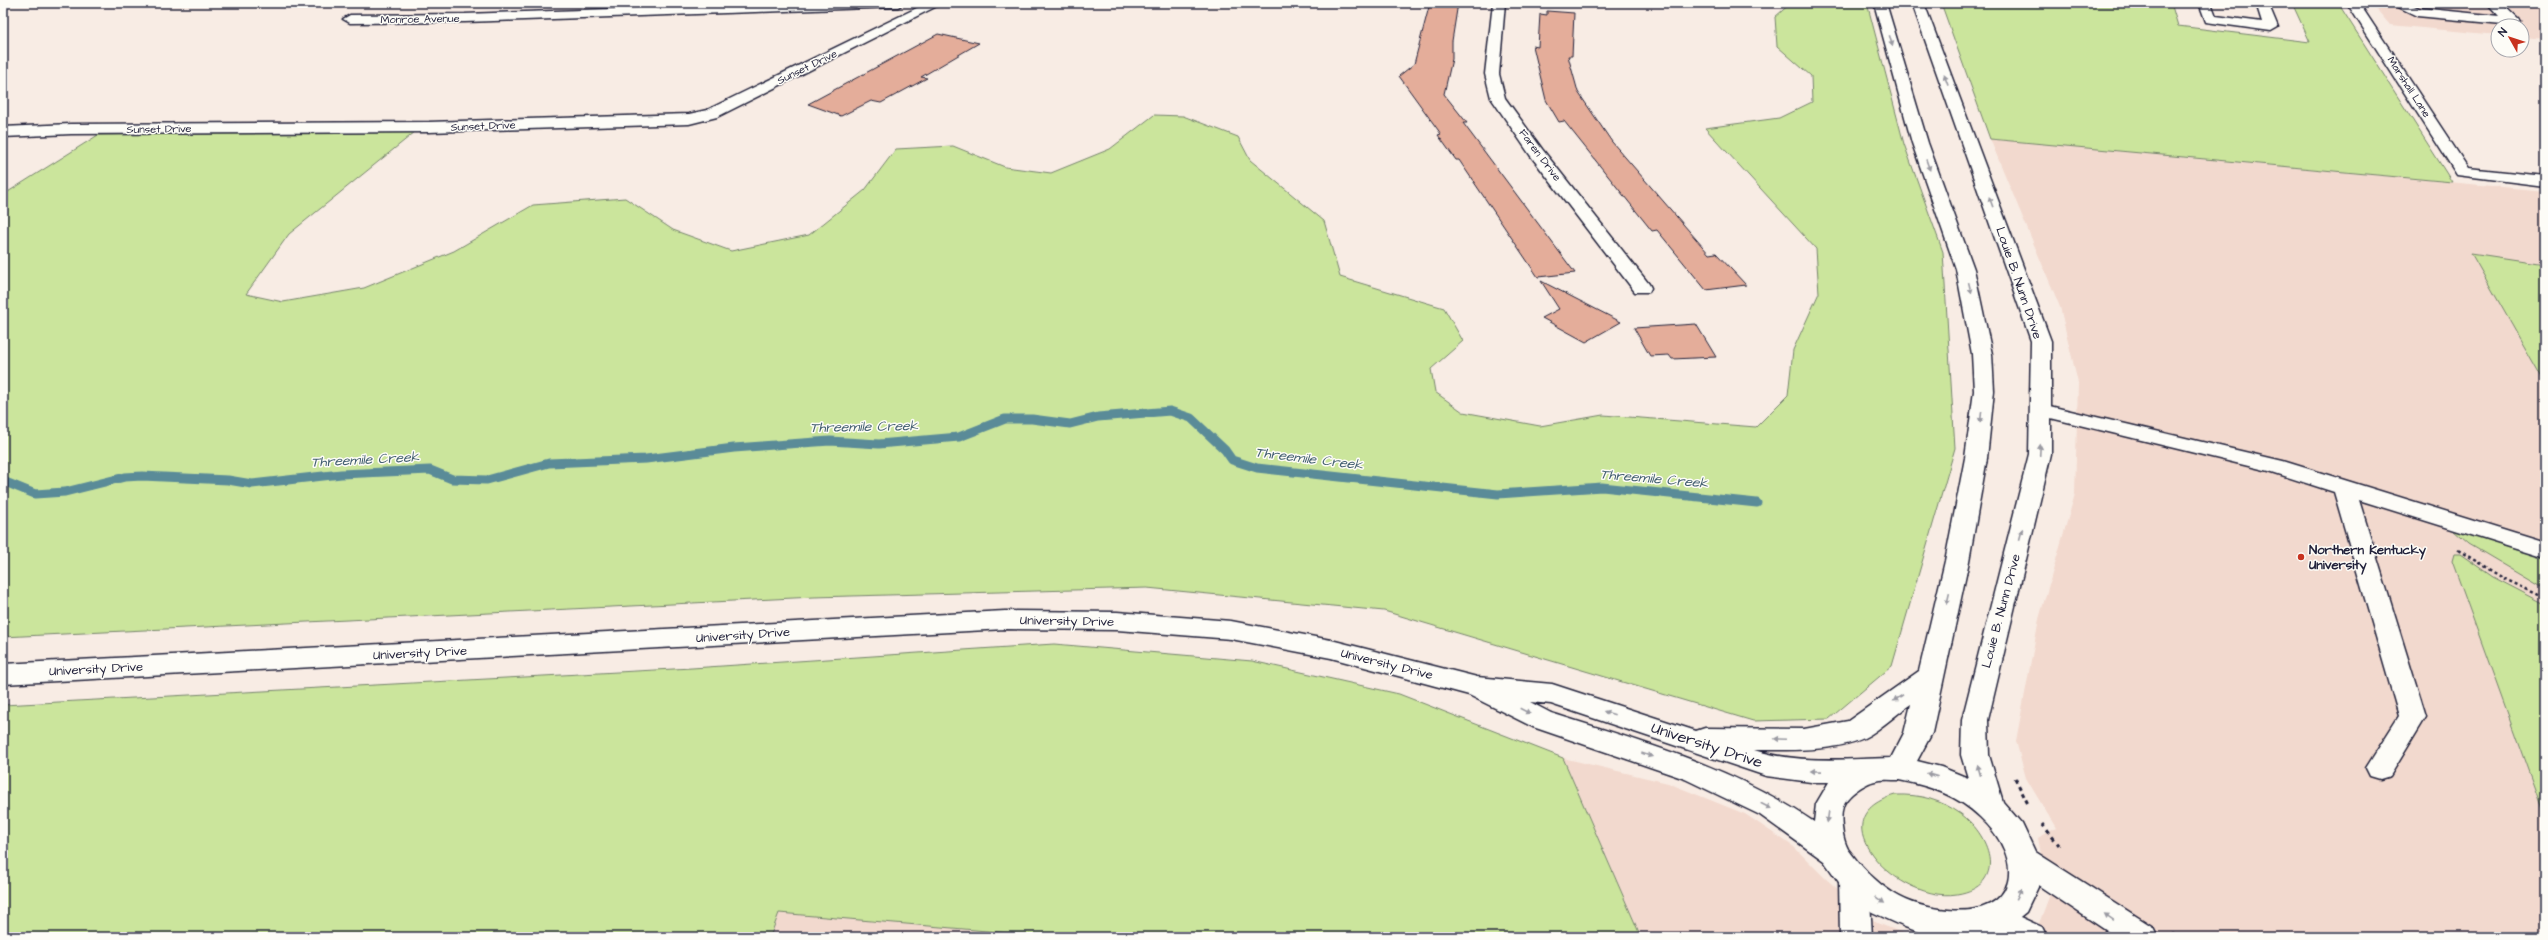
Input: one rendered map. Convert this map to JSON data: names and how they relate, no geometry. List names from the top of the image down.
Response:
{
  "streets": {
    "main road": [
      "Monroe Avenue",
      "Sunset Drive",
      "Marshall Lane",
      "Faren Drive",
      "Louie B. Nunn Drive",
      "University Drive"
    ]
  },
  "crossings": [
    ["Louie B. Nunn Drive", "University Drive"]
  ],
  "water": ["Threemile Creek"],
  "places": ["Northern Kentucky University"],
  "north": "top left"
}
